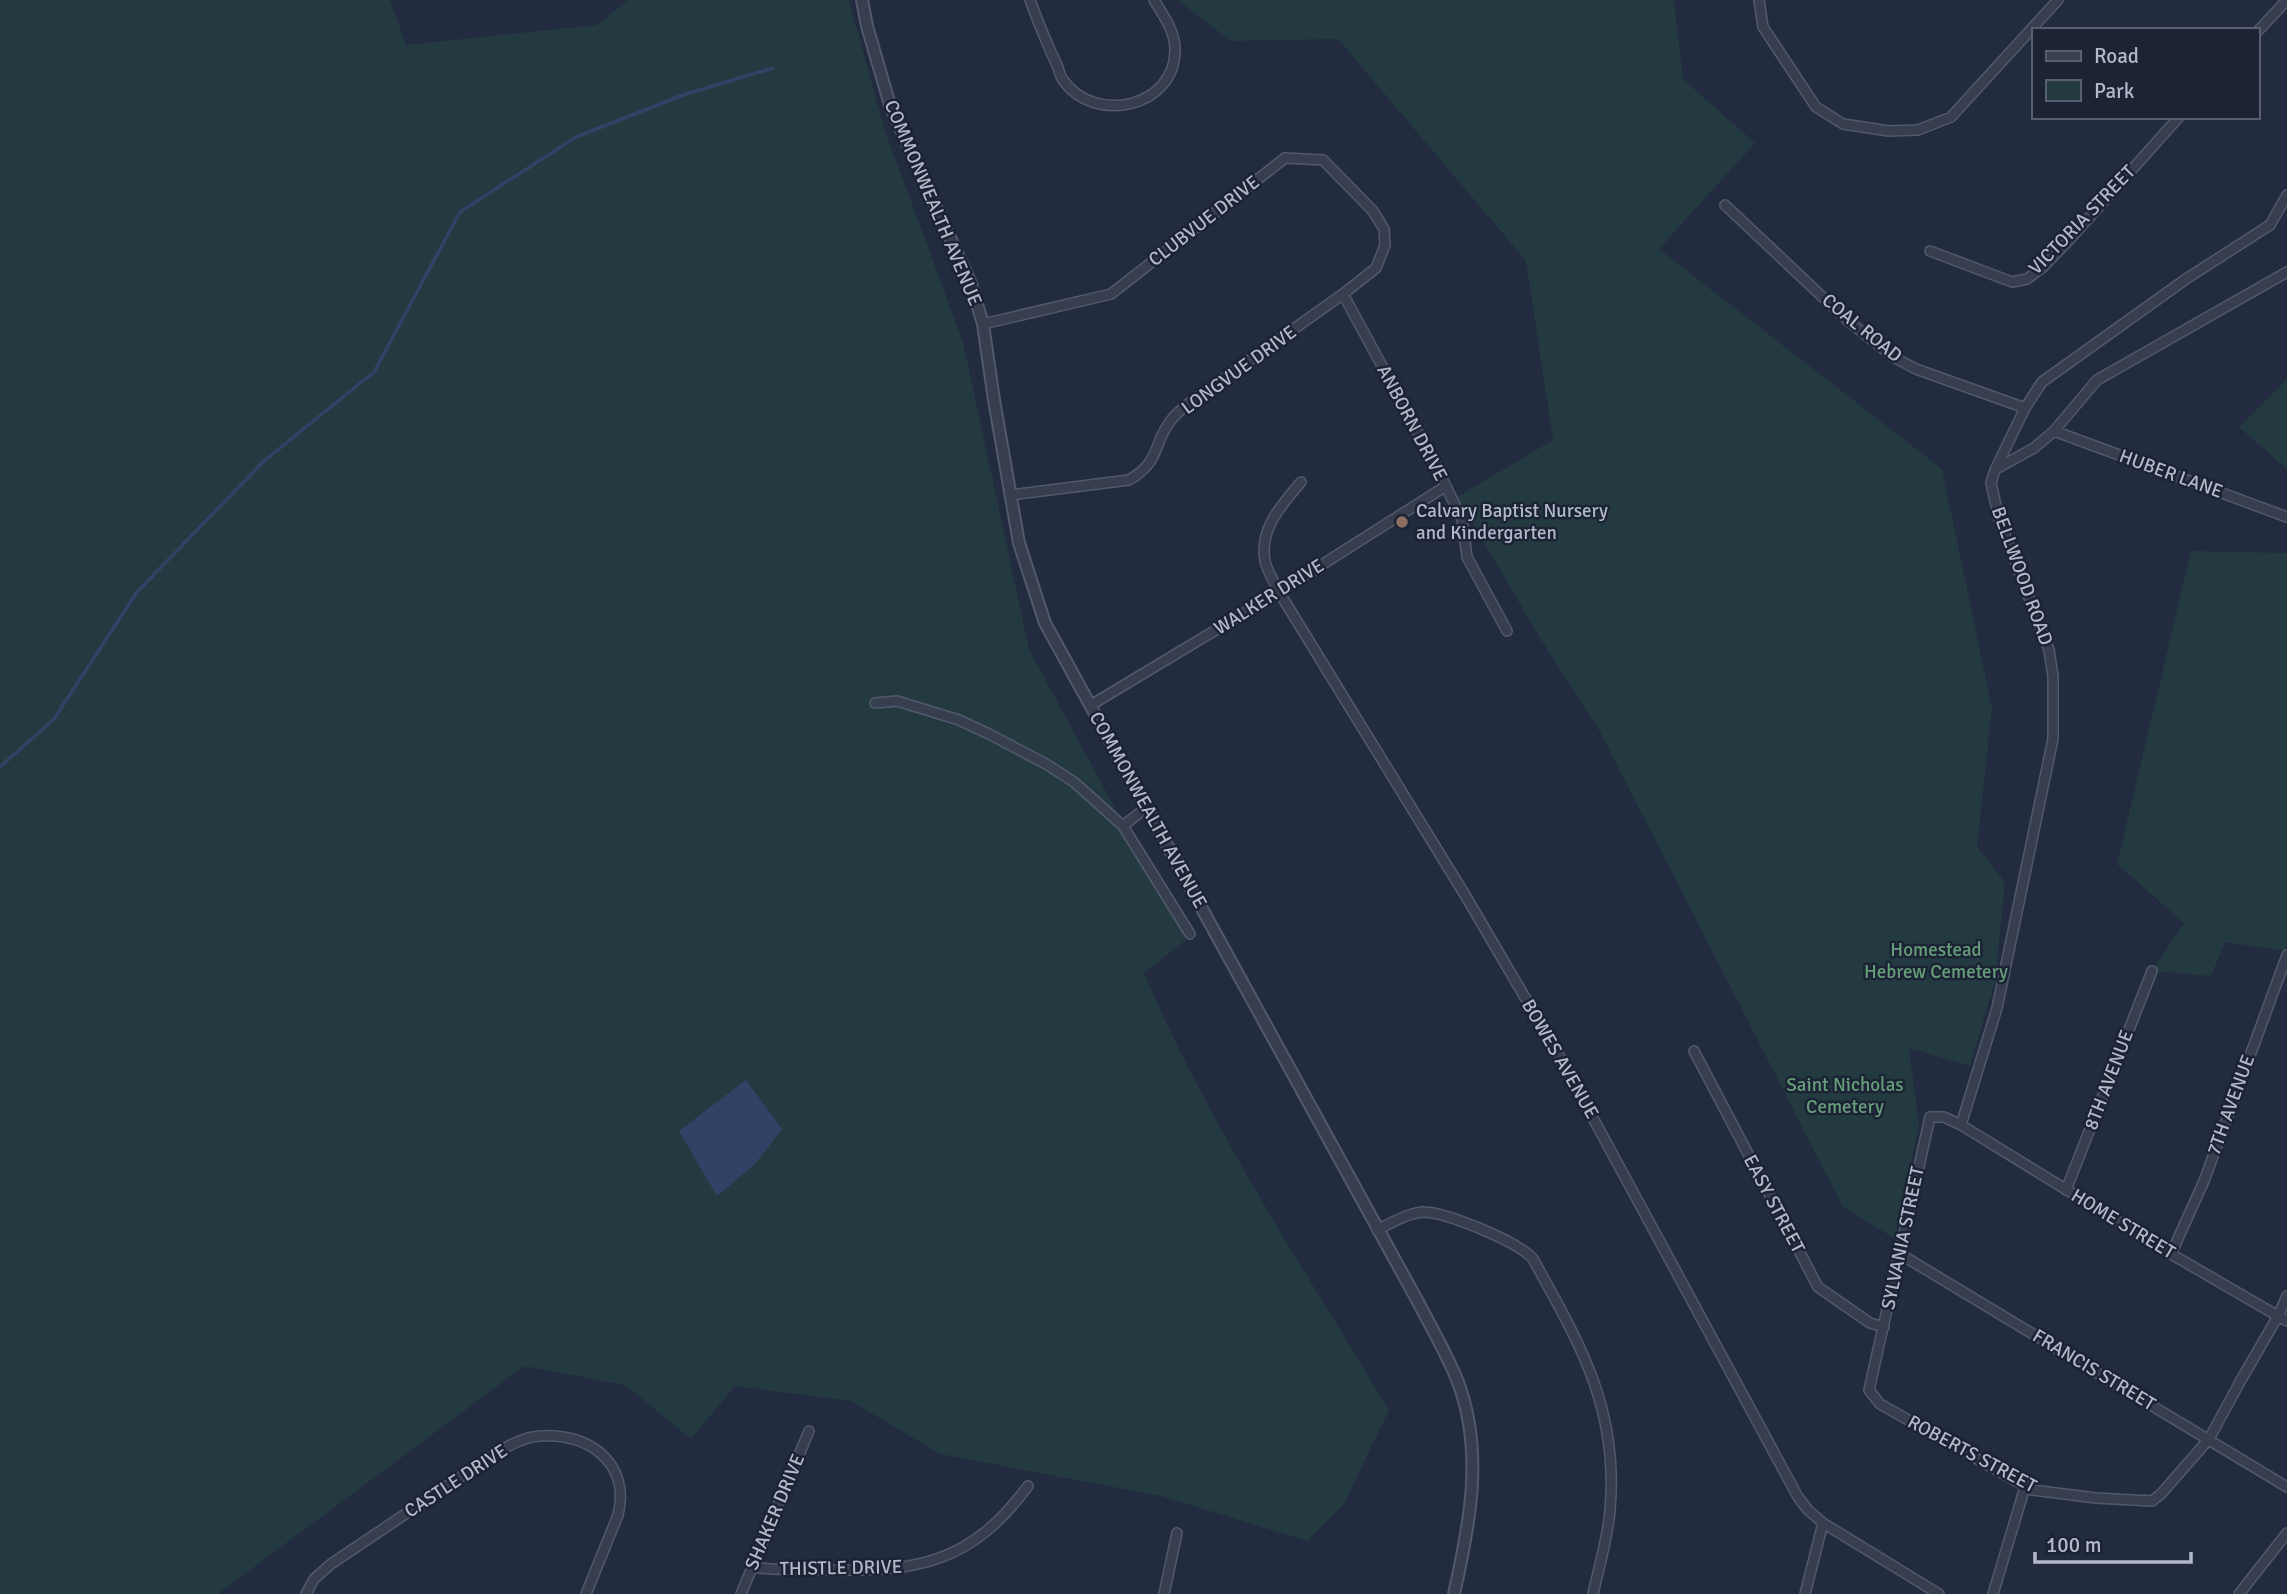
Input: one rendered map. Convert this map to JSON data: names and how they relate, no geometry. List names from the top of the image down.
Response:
{
  "streets": {
    "street": [
      "COMMONWEALTH AVENUE",
      "VICTORIA STREET",
      "CLUBVUE DRIVE",
      "COAL ROAD",
      "LONGVUE DRIVE",
      "ANBORN DRIVE",
      "HUBER LANE",
      "BELLWOOD ROAD",
      "WALKER DRIVE",
      "BOWES AVENUE",
      "8TH AVENUE",
      "7TH AVENUE",
      "EASY STREET",
      "HOME STREET",
      "SYLVANIA STREET",
      "FRANCIS STREET",
      "ROBERTS STREET",
      "CASTLE DRIVE",
      "SHAKER DRIVE",
      "THISTLE DRIVE"
    ]
  },
  "crossings": [
    ["COMMONWEALTH AVENUE", "CLUBVUE DRIVE"],
    ["COMMONWEALTH AVENUE", "LONGVUE DRIVE"],
    ["COMMONWEALTH AVENUE", "WALKER DRIVE"],
    ["CLUBVUE DRIVE", "LONGVUE DRIVE"],
    ["COAL ROAD", "BELLWOOD ROAD"],
    ["LONGVUE DRIVE", "ANBORN DRIVE"],
    ["ANBORN DRIVE", "WALKER DRIVE"],
    ["BELLWOOD ROAD", "HOME STREET"],
    ["BELLWOOD ROAD", "SYLVANIA STREET"],
    ["WALKER DRIVE", "BOWES AVENUE"],
    ["8TH AVENUE", "HOME STREET"],
    ["7TH AVENUE", "HOME STREET"],
    ["EASY STREET", "SYLVANIA STREET"],
    ["HOME STREET", "SYLVANIA STREET"],
    ["HOME STREET", "ROBERTS STREET"],
    ["SYLVANIA STREET", "FRANCIS STREET"],
    ["SYLVANIA STREET", "ROBERTS STREET"],
    ["FRANCIS STREET", "ROBERTS STREET"],
    ["SHAKER DRIVE", "THISTLE DRIVE"]
  ],
  "parks": ["Homestead Hebrew Cemetery", "Saint Nicholas Cemetery"],
  "places": ["Calvary Baptist Nursery and Kindergarten"],
  "legend": ["Road", "Park"],
  "scale_bar": "100 m"
}
